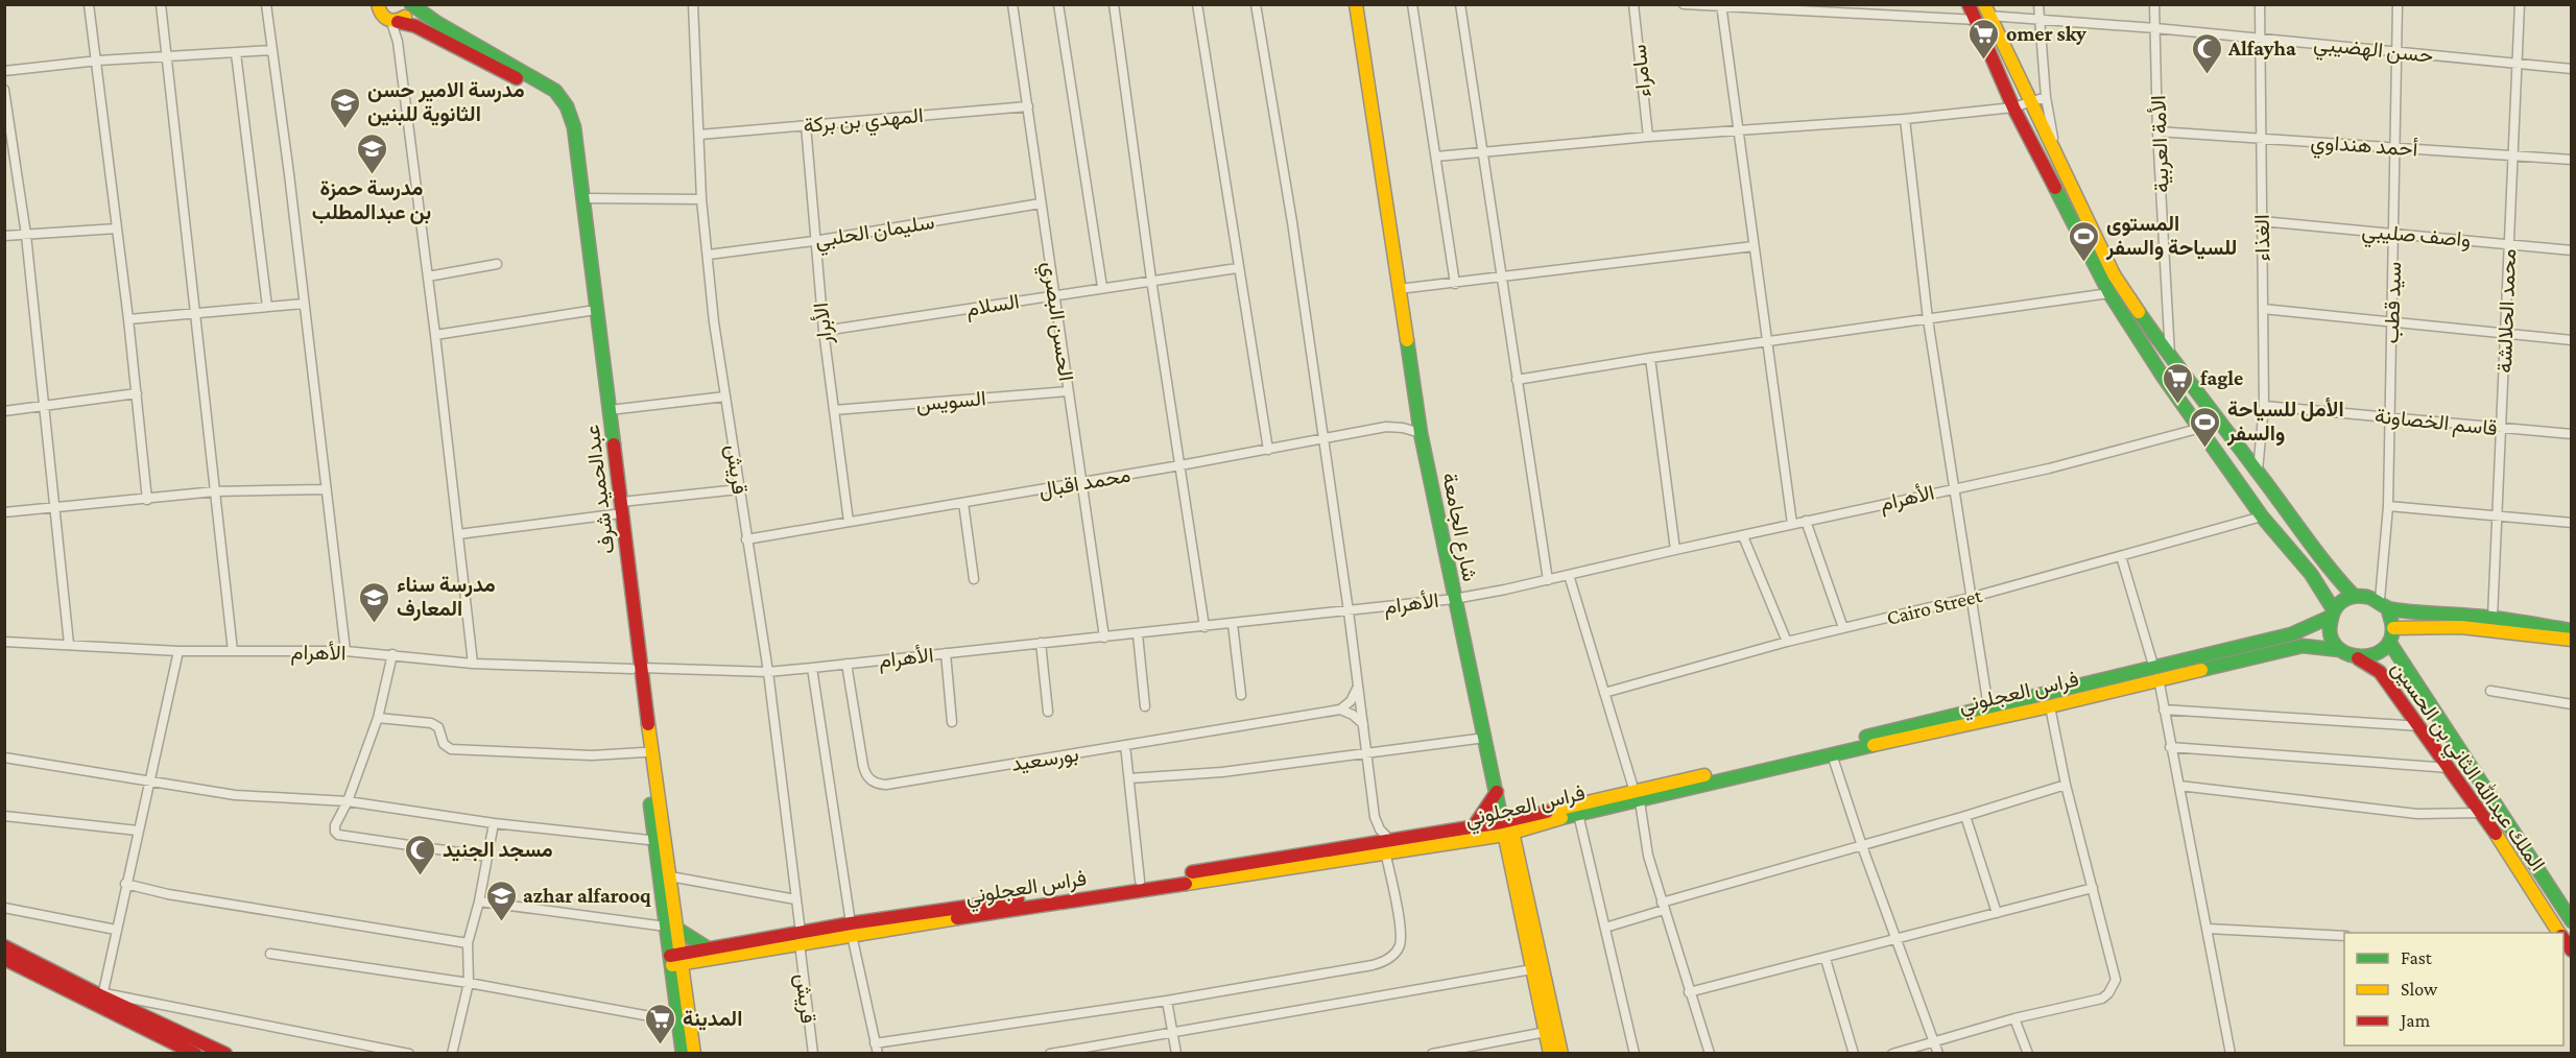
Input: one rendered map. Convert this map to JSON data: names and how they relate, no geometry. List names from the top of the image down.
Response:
{
  "streets": {
    "main road": [
      "عبدالحميد شرف",
      "شارع الجامعة",
      "فراس العجلوني",
      "الملك عبدالله الثاني بن الحسين"
    ],
    "street": [
      "حسن الهضيبي",
      "سامراء",
      "المهدي بن بركة",
      "الأمة العربية",
      "أحمد هنداوي",
      "سليمان الحلبي",
      "واصف صليبي",
      "الغذاء",
      "سيد قطب",
      "السلام",
      "محمد الحلالشة",
      "الحسن البصري",
      "الأبرار",
      "السويس",
      "قاسم الخصاونة",
      "قريش",
      "محمد اقبال",
      "الأهرام",
      "Cairo Street",
      "بورسعيد"
    ]
  },
  "crossings": [
    ["حسن الهضيبي", "الأمة العربية"],
    ["حسن الهضيبي", "الغذاء"],
    ["حسن الهضيبي", "سيد قطب"],
    ["حسن الهضيبي", "محمد الحلالشة"],
    ["المهدي بن بركة", "الحسن البصري"],
    ["المهدي بن بركة", "الأبرار"],
    ["المهدي بن بركة", "قريش"],
    ["الأمة العربية", "أحمد هنداوي"],
    ["أحمد هنداوي", "الغذاء"],
    ["أحمد هنداوي", "سيد قطب"],
    ["أحمد هنداوي", "محمد الحلالشة"],
    ["سليمان الحلبي", "الحسن البصري"],
    ["سليمان الحلبي", "الأبرار"],
    ["سليمان الحلبي", "قريش"],
    ["واصف صليبي", "الغذاء"],
    ["واصف صليبي", "سيد قطب"],
    ["واصف صليبي", "محمد الحلالشة"],
    ["الغذاء", "قاسم الخصاونة"],
    ["سيد قطب", "قاسم الخصاونة"],
    ["سيد قطب", "فراس العجلوني"],
    ["سيد قطب", "الملك عبدالله الثاني بن الحسين"],
    ["السلام", "الحسن البصري"],
    ["السلام", "الأبرار"],
    ["محمد الحلالشة", "قاسم الخصاونة"],
    ["الحسن البصري", "السويس"],
    ["الحسن البصري", "محمد اقبال"],
    ["الحسن البصري", "الأهرام"],
    ["الأبرار", "السويس"],
    ["الأبرار", "محمد اقبال"],
    ["قريش", "محمد اقبال"],
    ["قريش", "الأهرام"],
    ["قريش", "فراس العجلوني"],
    ["محمد اقبال", "شارع الجامعة"],
    ["عبدالحميد شرف", "الأهرام"],
    ["عبدالحميد شرف", "فراس العجلوني"],
    ["الأهرام", "شارع الجامعة"],
    ["الأهرام", "بورسعيد"],
    ["شارع الجامعة", "فراس العجلوني"],
    ["فراس العجلوني", "الملك عبدالله الثاني بن الحسين"]
  ],
  "places": {
    "supermarket": ["omer sky", "fagle", "المدينة"],
    "mosque": ["Alfayha", "مسجد الجنيد"],
    "school or university": [
      "مدرسة الامير حسن الثانوية للبنين",
      "مدرسة حمزة بن عبدالمطلب",
      "مدرسة سناء المعارف",
      "azhar alfarooq"
    ],
    "sports": ["المستوى للسياحة والسفر", "الأمل للسياحة والسفر"]
  },
  "legend": ["Fast", "Slow", "Jam"]
}
